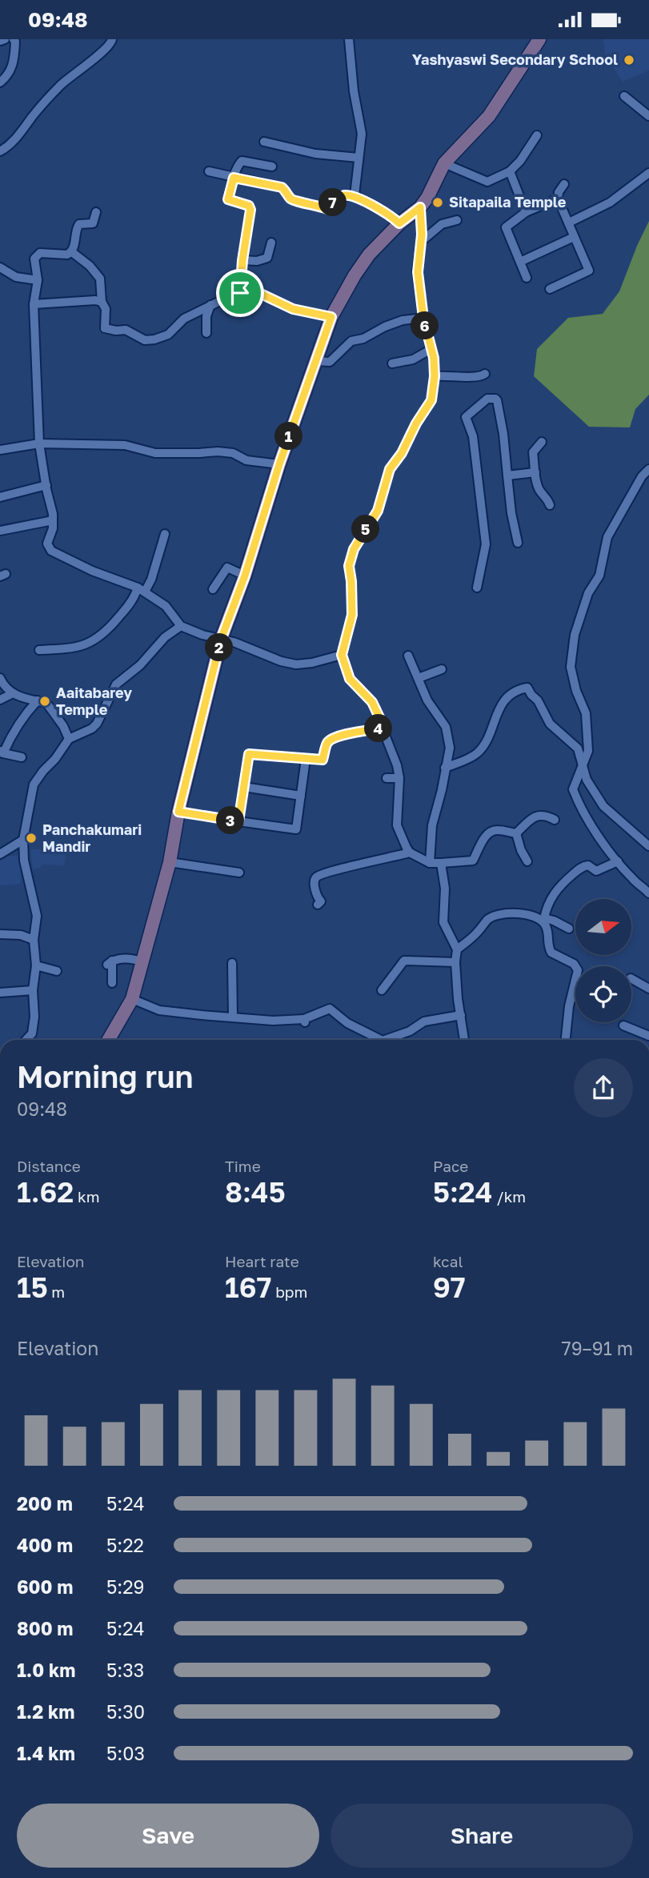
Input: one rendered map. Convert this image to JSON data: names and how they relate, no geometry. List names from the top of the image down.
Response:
{
  "places": [
    "Yashyaswi Secondary School",
    "Sitapaila Temple",
    "Aaitabarey Temple",
    "Panchakumari Mandir"
  ],
  "north": "right",
  "page": {
    "status": "09:48",
    "pins": [
      "7",
      "6",
      "1",
      "5",
      "2",
      "4",
      "3"
    ],
    "heading": ["Morning run", "09:48"],
    "stats": [
      ["Distance", "1.62 km"],
      ["Time", "8:45"],
      ["Pace", "5:24 /km"],
      ["Elevation", "15 m"],
      ["Heart rate", "167 bpm"],
      ["kcal", "97"]
    ],
    "chart": ["Elevation", "79–91 m"],
    "list": [
      {
        "name": "200 m",
        "note": "5:24"
      },
      {
        "name": "400 m",
        "note": "5:22"
      },
      {
        "name": "600 m",
        "note": "5:29"
      },
      {
        "name": "800 m",
        "note": "5:24"
      },
      {
        "name": "1.0 km",
        "note": "5:33"
      },
      {
        "name": "1.2 km",
        "note": "5:30"
      },
      {
        "name": "1.4 km",
        "note": "5:03"
      }
    ],
    "buttons": ["Save", "Share"]
  }
}
